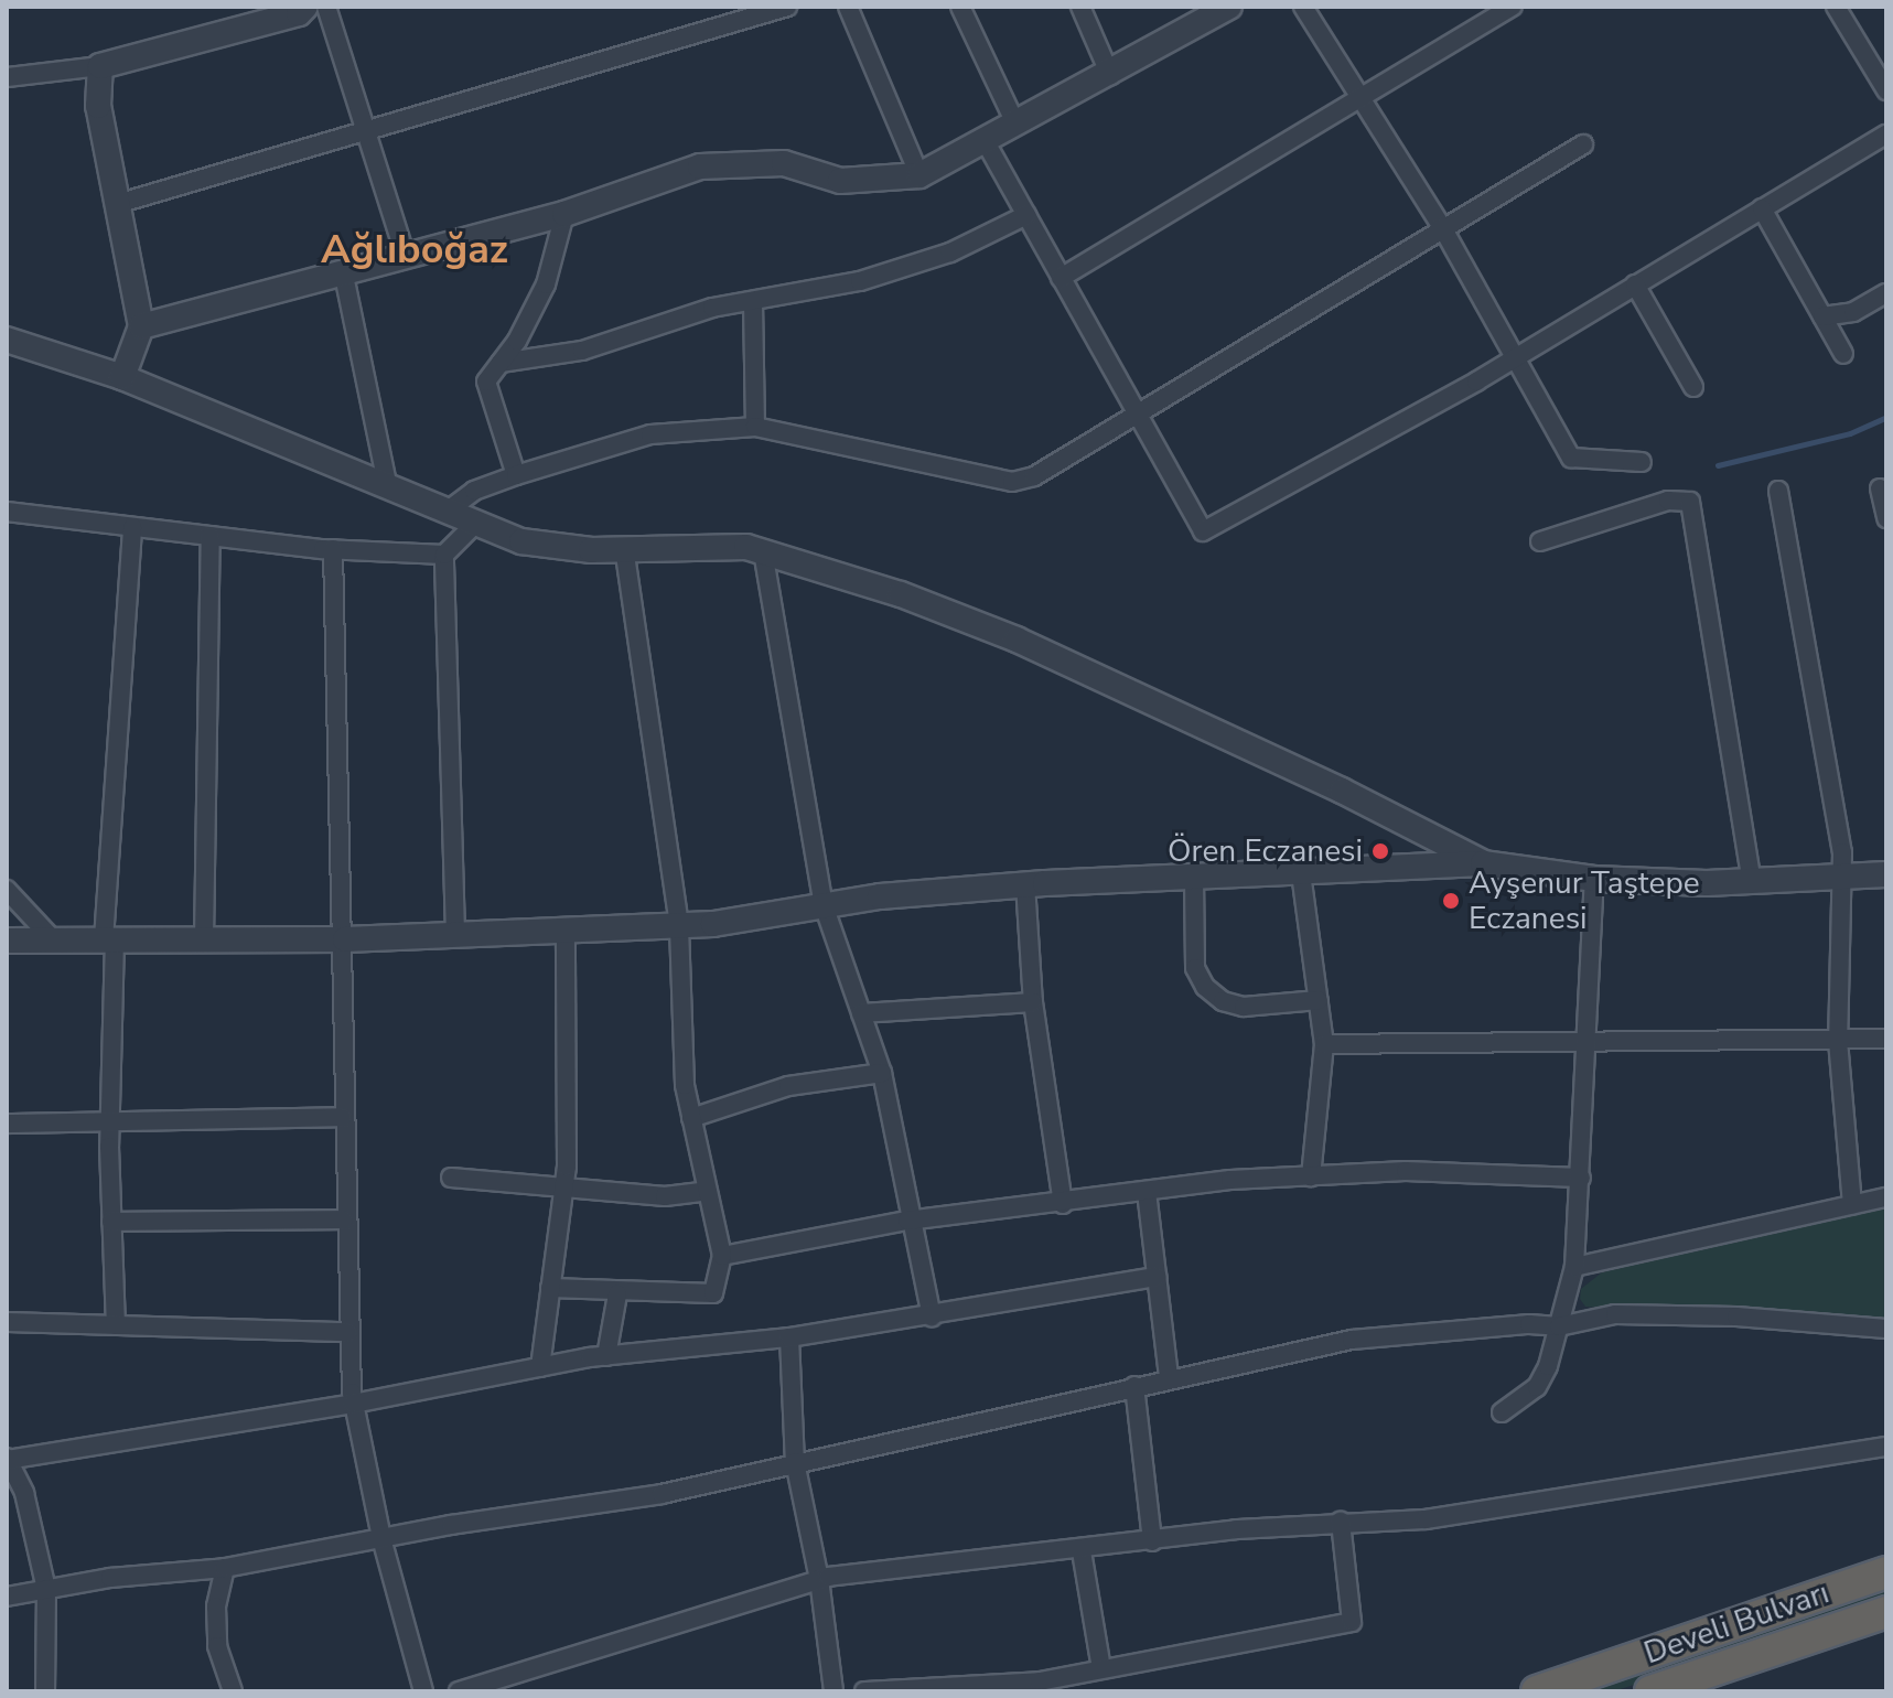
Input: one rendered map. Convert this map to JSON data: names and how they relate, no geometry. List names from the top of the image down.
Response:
{
  "streets": {
    "highway": ["Develi Bulvarı"]
  },
  "districts": ["Ağlıboğaz"],
  "places": ["Ören Eczanesi", "Ayşenur Taştepe Eczanesi"]
}
